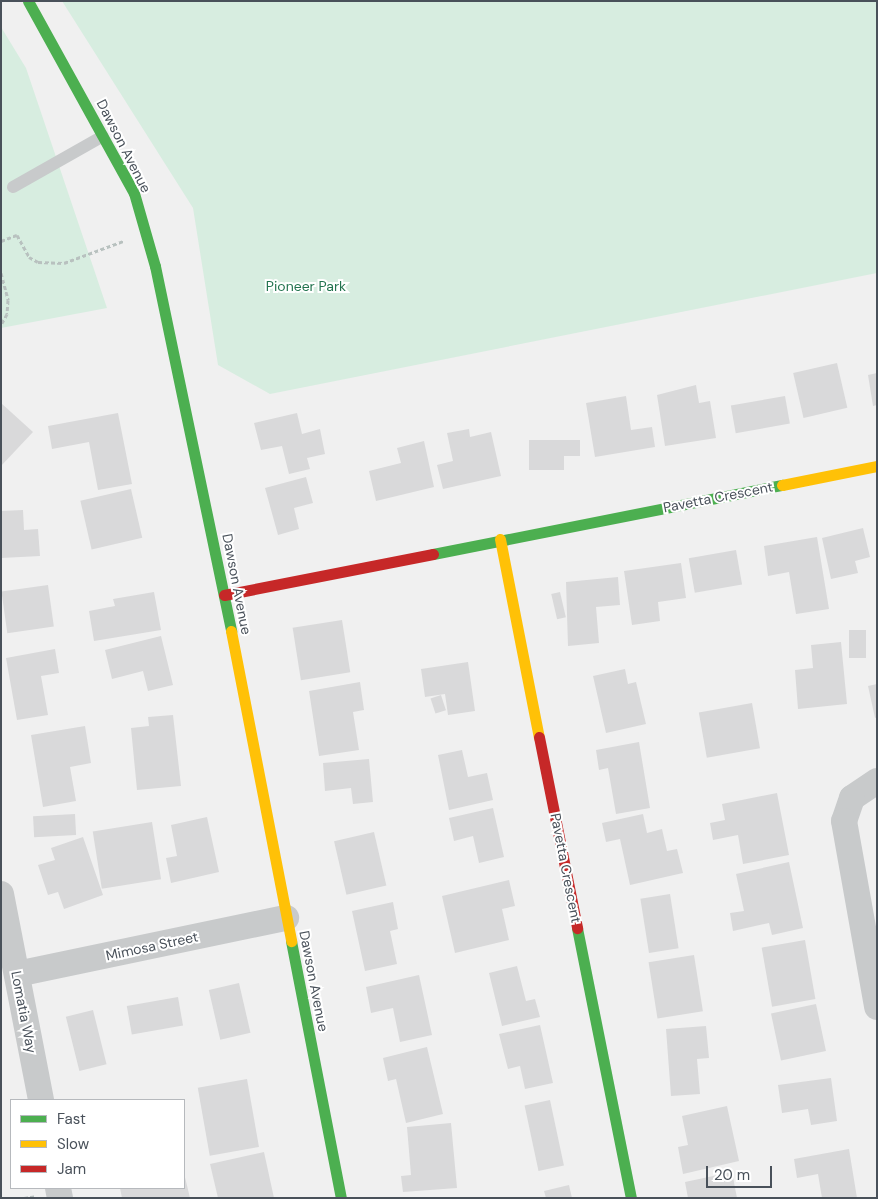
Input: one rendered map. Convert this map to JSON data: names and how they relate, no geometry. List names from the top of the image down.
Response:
{
  "streets": {
    "street": [
      "Dawson Avenue",
      "Pavetta Crescent",
      "Mimosa Street",
      "Lomatia Way"
    ]
  },
  "crossings": [
    ["Dawson Avenue", "Pavetta Crescent"],
    ["Dawson Avenue", "Mimosa Street"],
    ["Mimosa Street", "Lomatia Way"]
  ],
  "parks": ["Pioneer Park"],
  "legend": ["Fast", "Slow", "Jam"],
  "scale_bar": "20 m"
}
